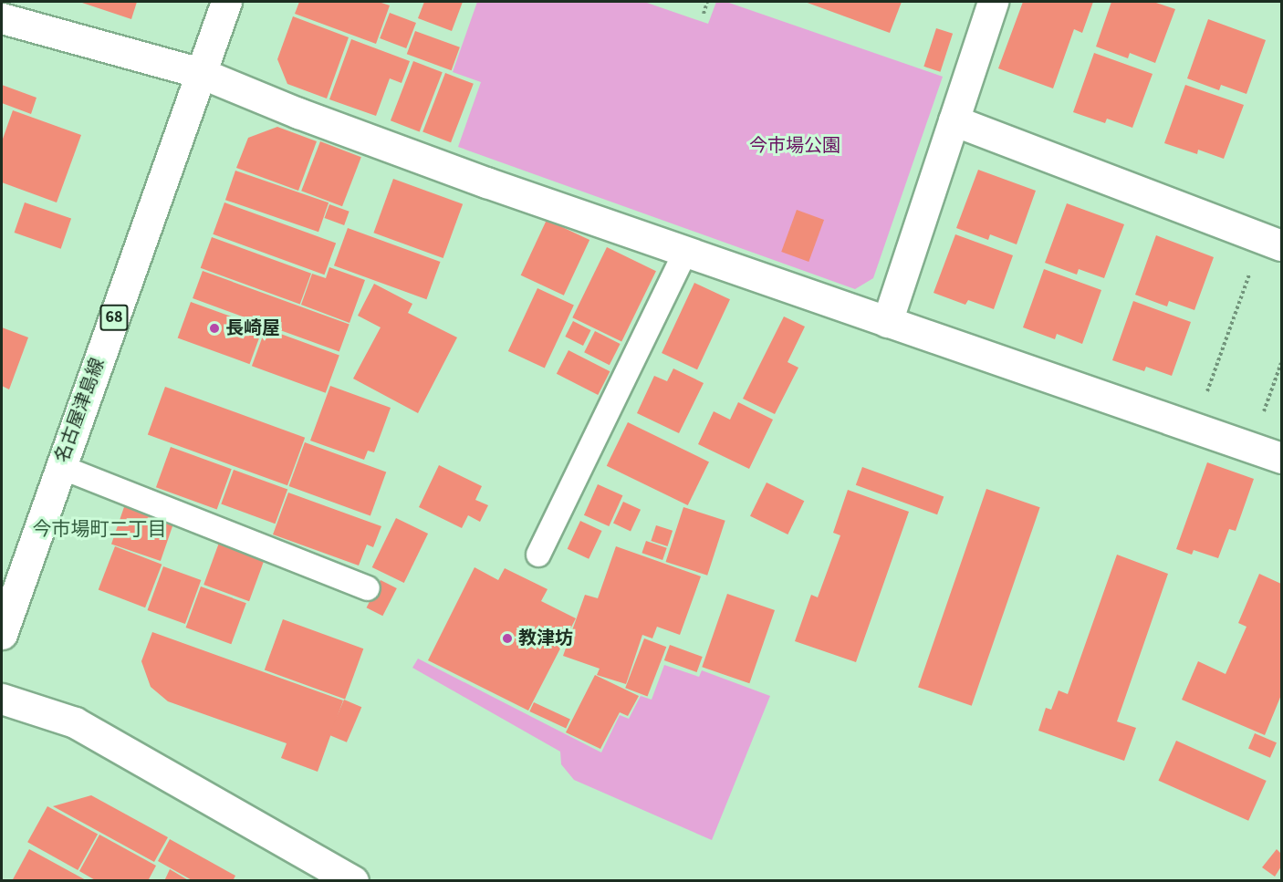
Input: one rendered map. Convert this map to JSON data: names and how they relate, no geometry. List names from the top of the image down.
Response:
{
  "streets": {
    "street": ["68", "名古屋津島線"]
  },
  "districts": ["今市場町二丁目"],
  "parks": ["今市場公園"],
  "places": ["長崎屋", "教津坊"]
}
